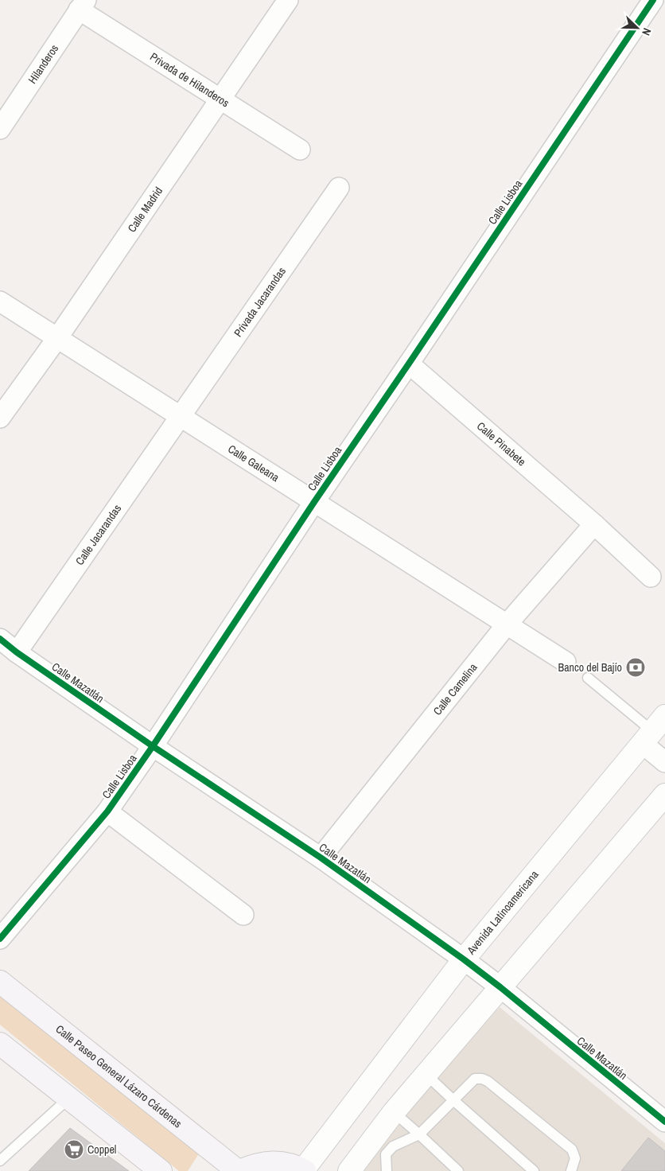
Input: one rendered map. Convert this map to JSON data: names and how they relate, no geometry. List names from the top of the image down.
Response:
{
  "streets": {
    "main road": ["Avenida Latinoamericana", "Calle Paseo General Lázaro Cárdenas"],
    "street": [
      "Hilanderos",
      "Privada de Hilanderos",
      "Calle Lisboa",
      "Calle Madrid",
      "Privada Jacarandas",
      "Calle Pinabete",
      "Calle Galeana",
      "Calle Jacarandas",
      "Calle Mazatlán",
      "Calle Camelina"
    ]
  },
  "crossings": [
    ["Hilanderos", "Privada de Hilanderos"],
    ["Privada de Hilanderos", "Calle Madrid"],
    ["Calle Lisboa", "Calle Pinabete"],
    ["Calle Lisboa", "Calle Galeana"],
    ["Calle Lisboa", "Calle Mazatlán"],
    ["Calle Madrid", "Calle Galeana"],
    ["Privada Jacarandas", "Calle Galeana"],
    ["Privada Jacarandas", "Calle Jacarandas"],
    ["Calle Pinabete", "Calle Camelina"],
    ["Calle Galeana", "Calle Jacarandas"],
    ["Calle Galeana", "Calle Camelina"],
    ["Calle Jacarandas", "Calle Mazatlán"],
    ["Calle Mazatlán", "Calle Camelina"],
    ["Calle Mazatlán", "Avenida Latinoamericana"]
  ],
  "places": {
    "bank": ["Banco del Bajío"],
    "supermarket": ["Coppel"]
  },
  "north": "bottom right"
}
